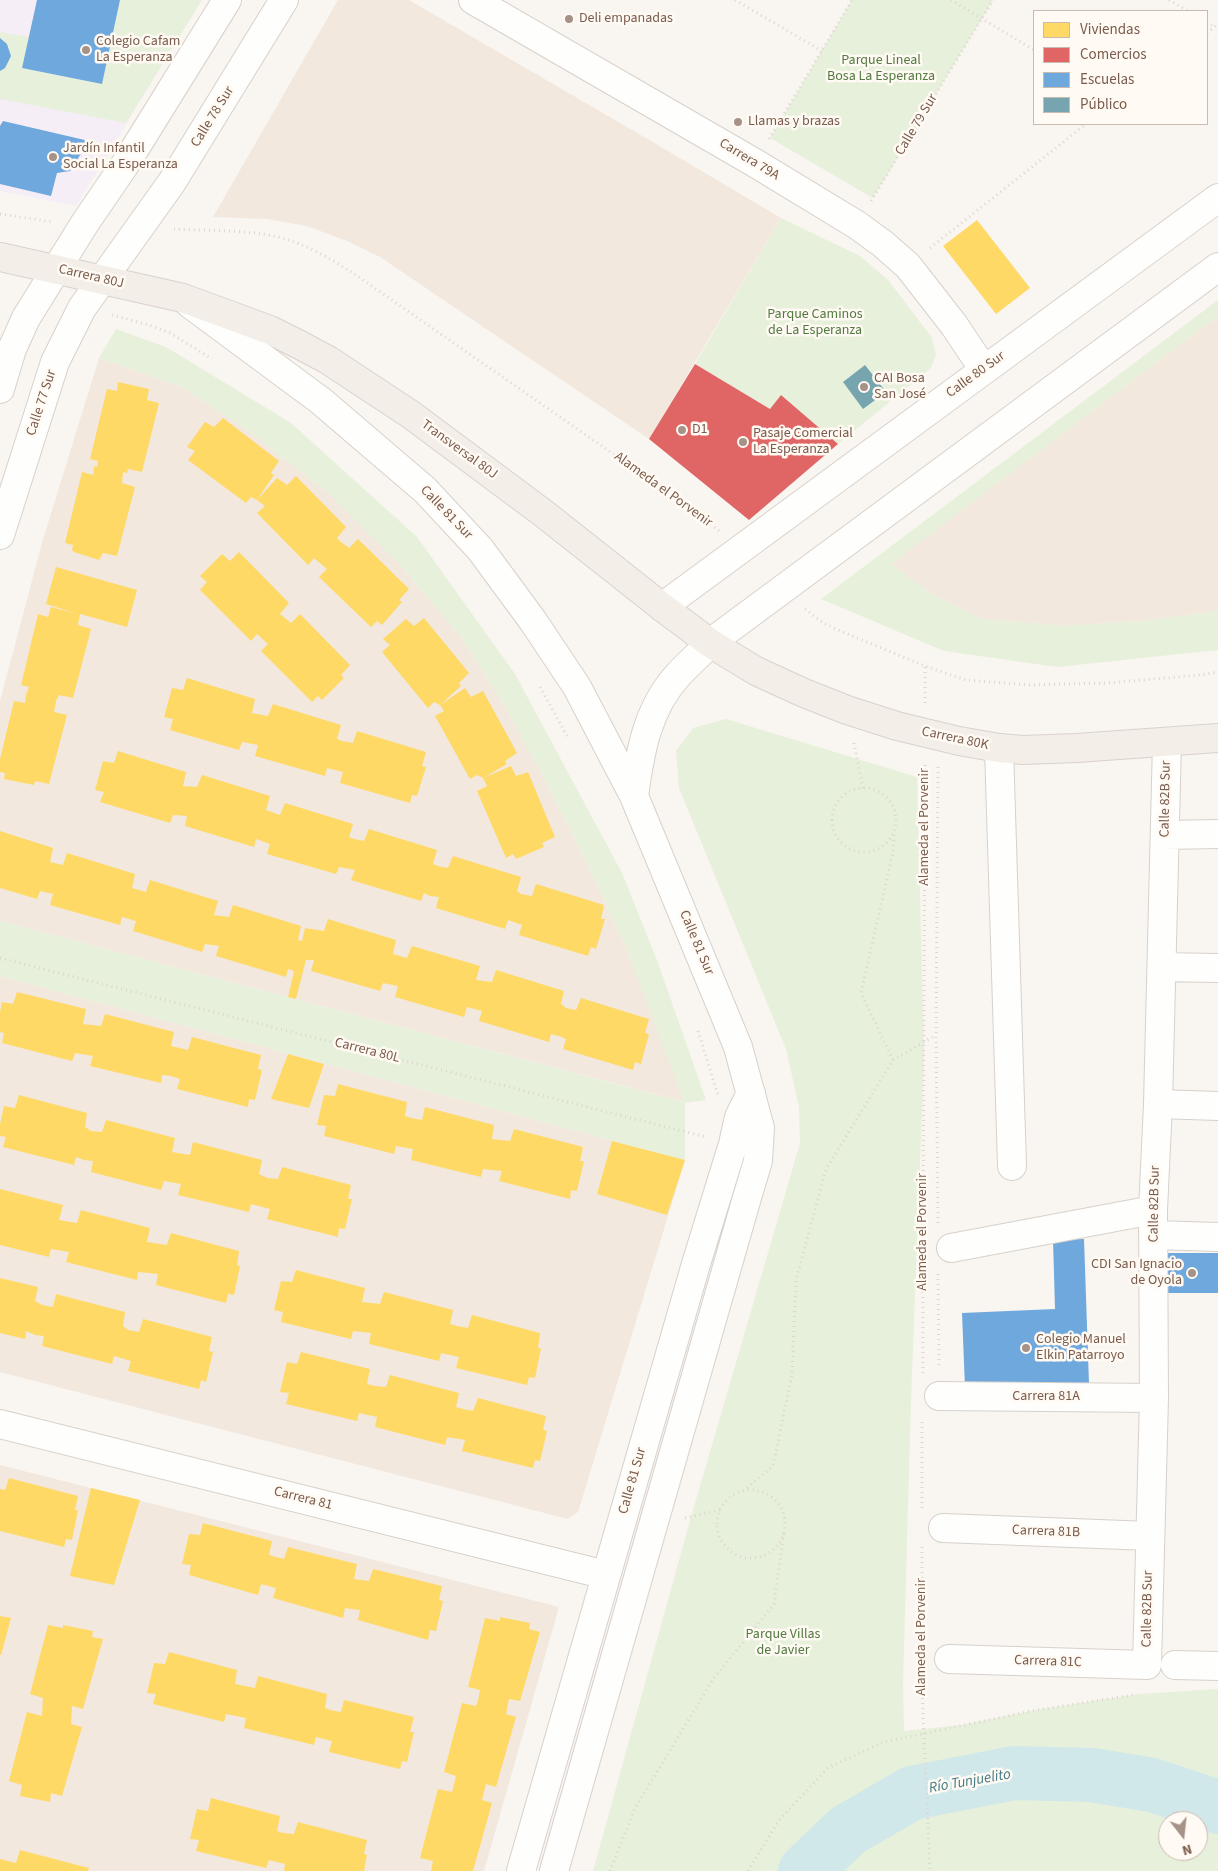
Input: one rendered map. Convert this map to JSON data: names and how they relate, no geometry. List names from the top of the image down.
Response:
{
  "streets": {
    "main road": ["Carrera 80J", "Transversal 80J", "Carrera 80K"],
    "street": [
      "Calle 78 Sur",
      "Carrera 79A",
      "Calle 80 Sur",
      "Calle 77 Sur",
      "Calle 81 Sur",
      "Calle 82B Sur",
      "Carrera 81A",
      "Carrera 81",
      "Carrera 81B",
      "Carrera 81C"
    ],
    "path": ["Calle 79 Sur", "Alameda el Porvenir", "Carrera 80L"]
  },
  "crossings": [
    ["Calle 78 Sur", "Carrera 80J"],
    ["Calle 78 Sur", "Calle 77 Sur"],
    ["Calle 79 Sur", "Carrera 79A"],
    ["Carrera 79A", "Calle 80 Sur"],
    ["Carrera 80J", "Calle 77 Sur"],
    ["Carrera 80J", "Transversal 80J"],
    ["Carrera 80J", "Calle 81 Sur"],
    ["Calle 80 Sur", "Transversal 80J"],
    ["Calle 80 Sur", "Alameda el Porvenir"],
    ["Transversal 80J", "Calle 81 Sur"],
    ["Transversal 80J", "Carrera 80K"],
    ["Alameda el Porvenir", "Carrera 80K"],
    ["Alameda el Porvenir", "Carrera 81A"],
    ["Calle 81 Sur", "Carrera 80L"],
    ["Calle 81 Sur", "Carrera 81"],
    ["Carrera 80K", "Calle 82B Sur"],
    ["Calle 82B Sur", "Carrera 81A"],
    ["Calle 82B Sur", "Carrera 81B"],
    ["Calle 82B Sur", "Carrera 81C"]
  ],
  "water": ["Río Tunjuelito"],
  "parks": ["Parque Lineal Bosa La Esperanza", "Parque Caminos de La Esperanza", "Parque Villas de Javier"],
  "places": [
    "Deli empanadas",
    "Colegio Cafam La Esperanza",
    "Llamas y brazas",
    "Jardín Infantil Social La Esperanza",
    "CAI Bosa San José",
    "D1",
    "Pasaje Comercial La Esperanza",
    "CDI San Ignacio de Oyola",
    "Colegio Manuel Elkin Patarroyo"
  ],
  "legend": [
    "Viviendas",
    "Comercios",
    "Escuelas",
    "Público"
  ],
  "north": "bottom"
}
